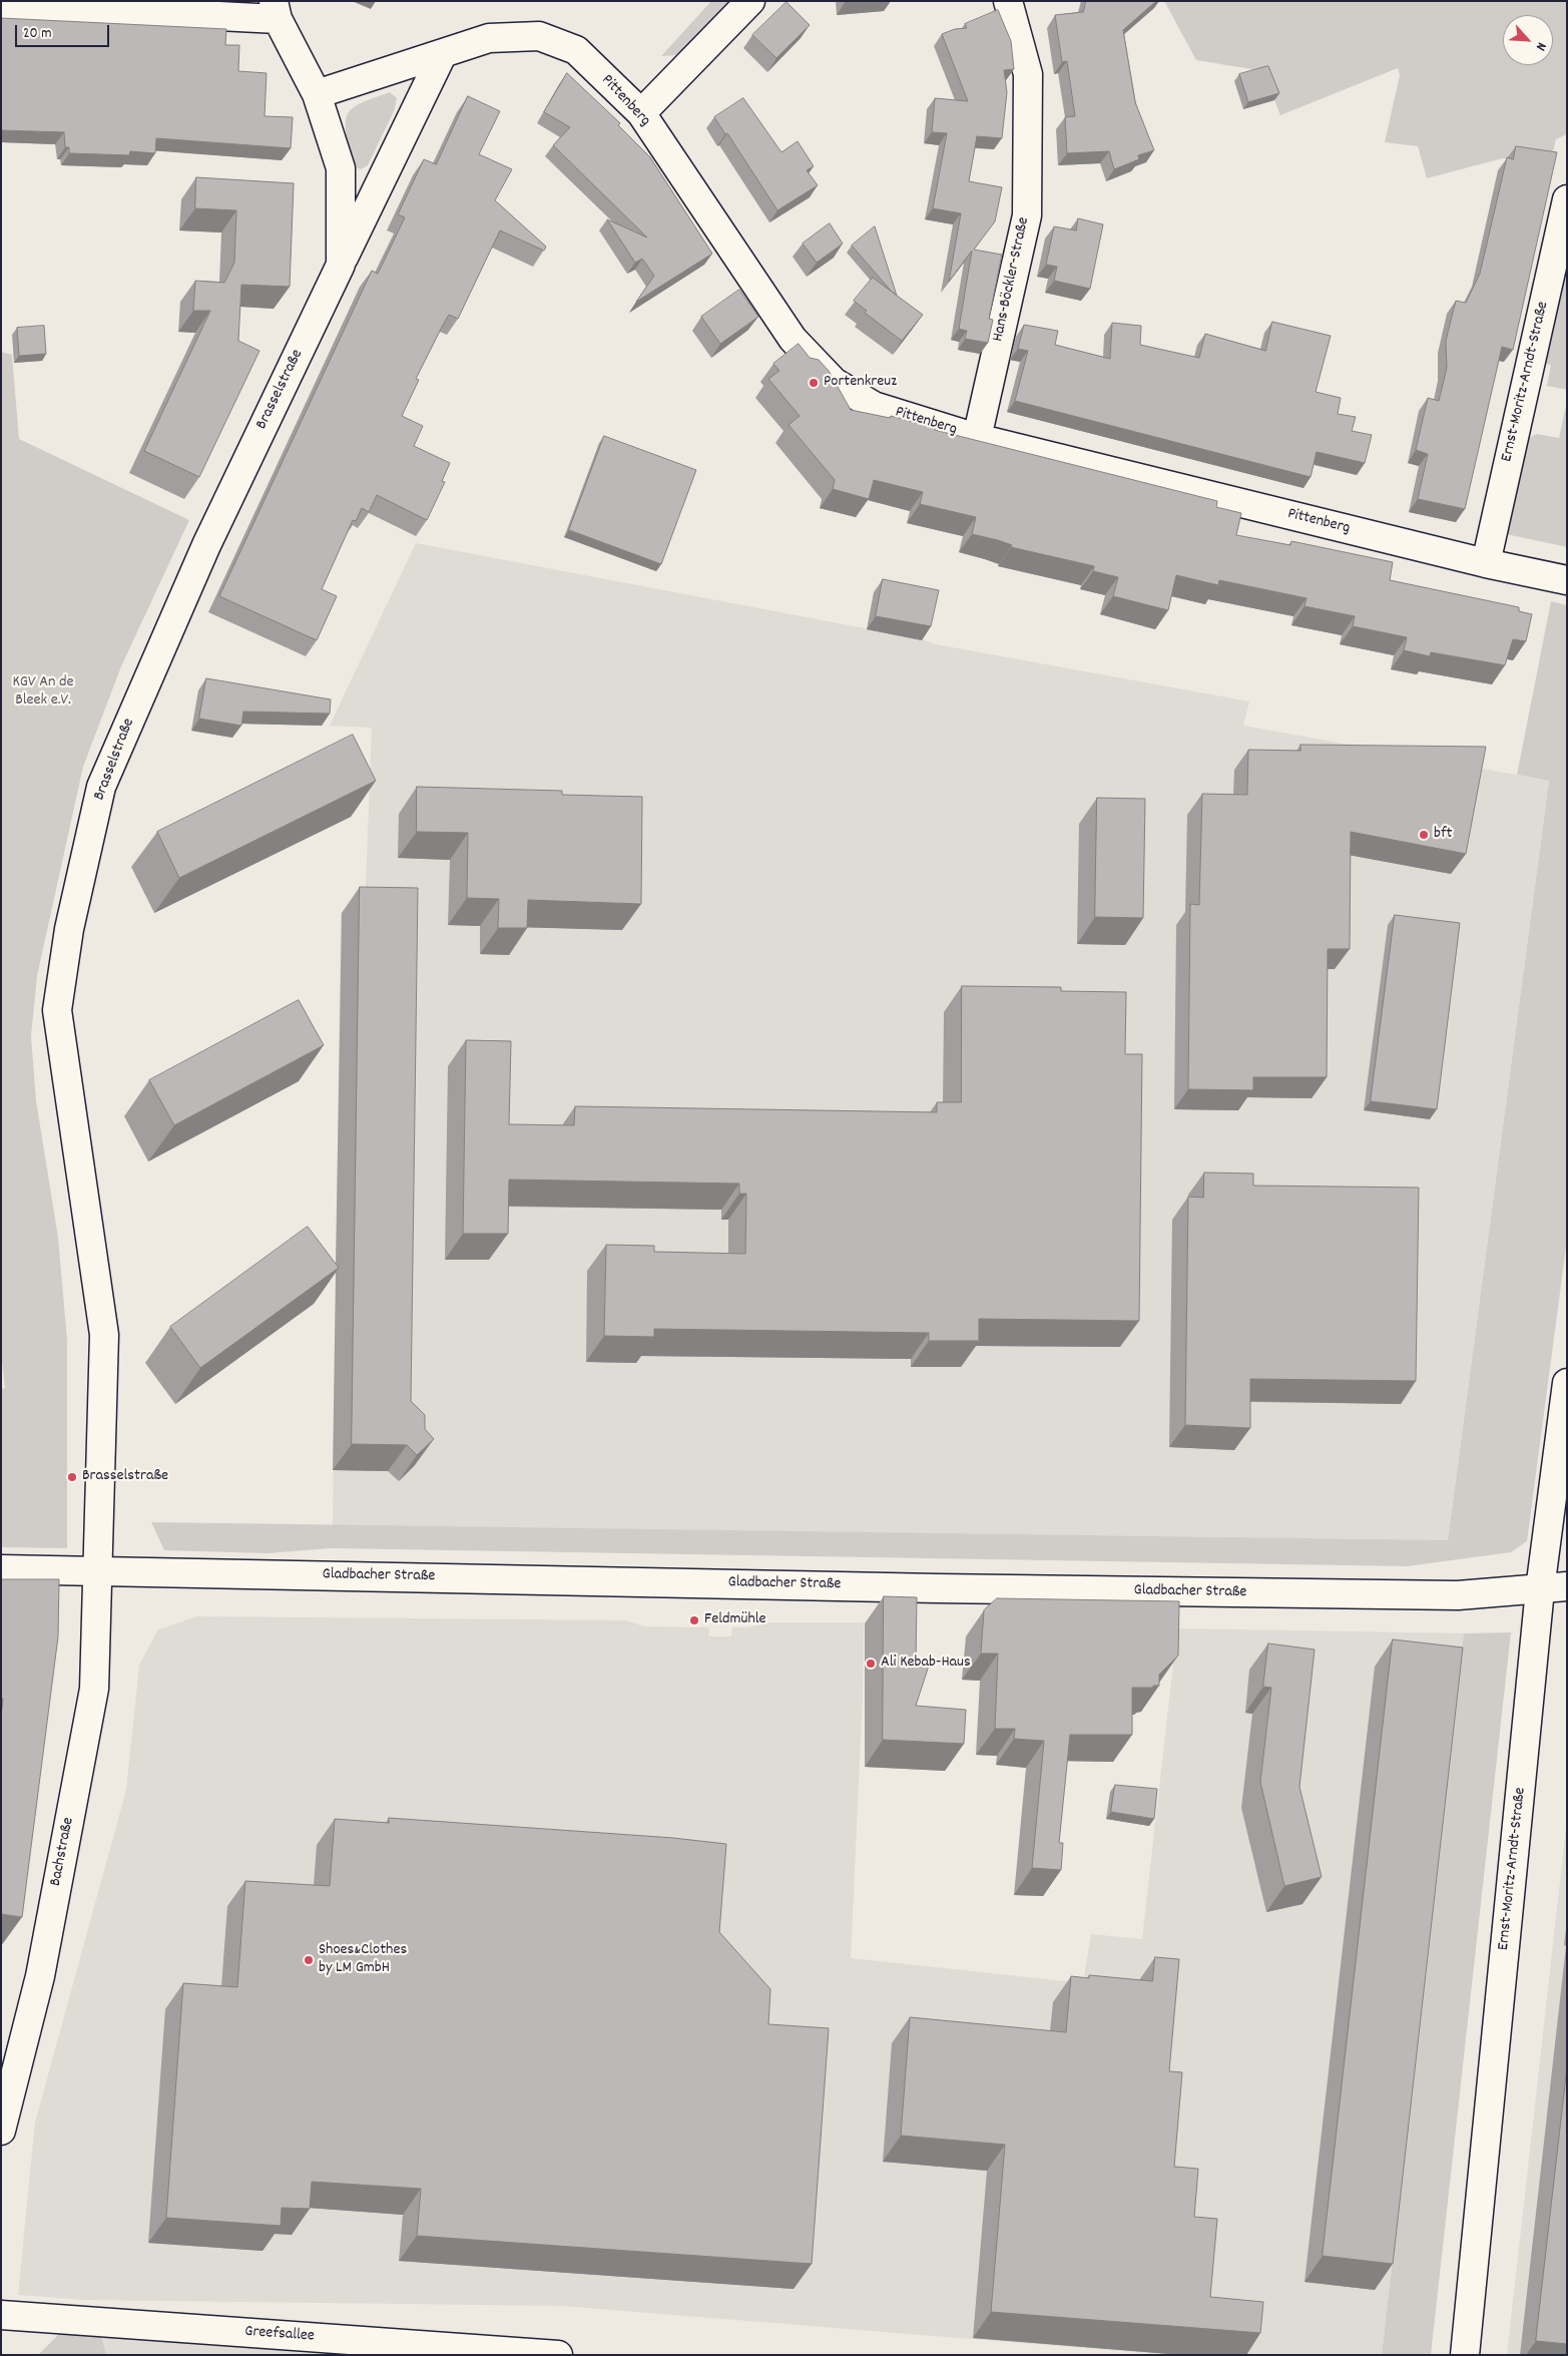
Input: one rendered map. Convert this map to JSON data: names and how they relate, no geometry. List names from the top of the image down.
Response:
{
  "streets": {
    "street": [
      "Pittenberg",
      "Hans-Böckler-Straße",
      "Ernst-Moritz-Arndt-Straße",
      "Brasselstraße",
      "Gladbacher Straße",
      "Bachstraße",
      "Greefsallee"
    ]
  },
  "crossings": [
    ["Pittenberg", "Hans-Böckler-Straße"],
    ["Pittenberg", "Ernst-Moritz-Arndt-Straße"],
    ["Pittenberg", "Brasselstraße"],
    ["Ernst-Moritz-Arndt-Straße", "Gladbacher Straße"],
    ["Brasselstraße", "Gladbacher Straße"],
    ["Brasselstraße", "Bachstraße"],
    ["Gladbacher Straße", "Bachstraße"]
  ],
  "parks": ["KGV An de Bleek e.V."],
  "places": [
    "Portenkreuz",
    "bft",
    "Brasselstraße",
    "Feldmühle",
    "Ali Kebab-Haus",
    "Shoes&Clothes by LM GmbH"
  ],
  "scale_bar": "20 m",
  "north": "bottom right"
}
